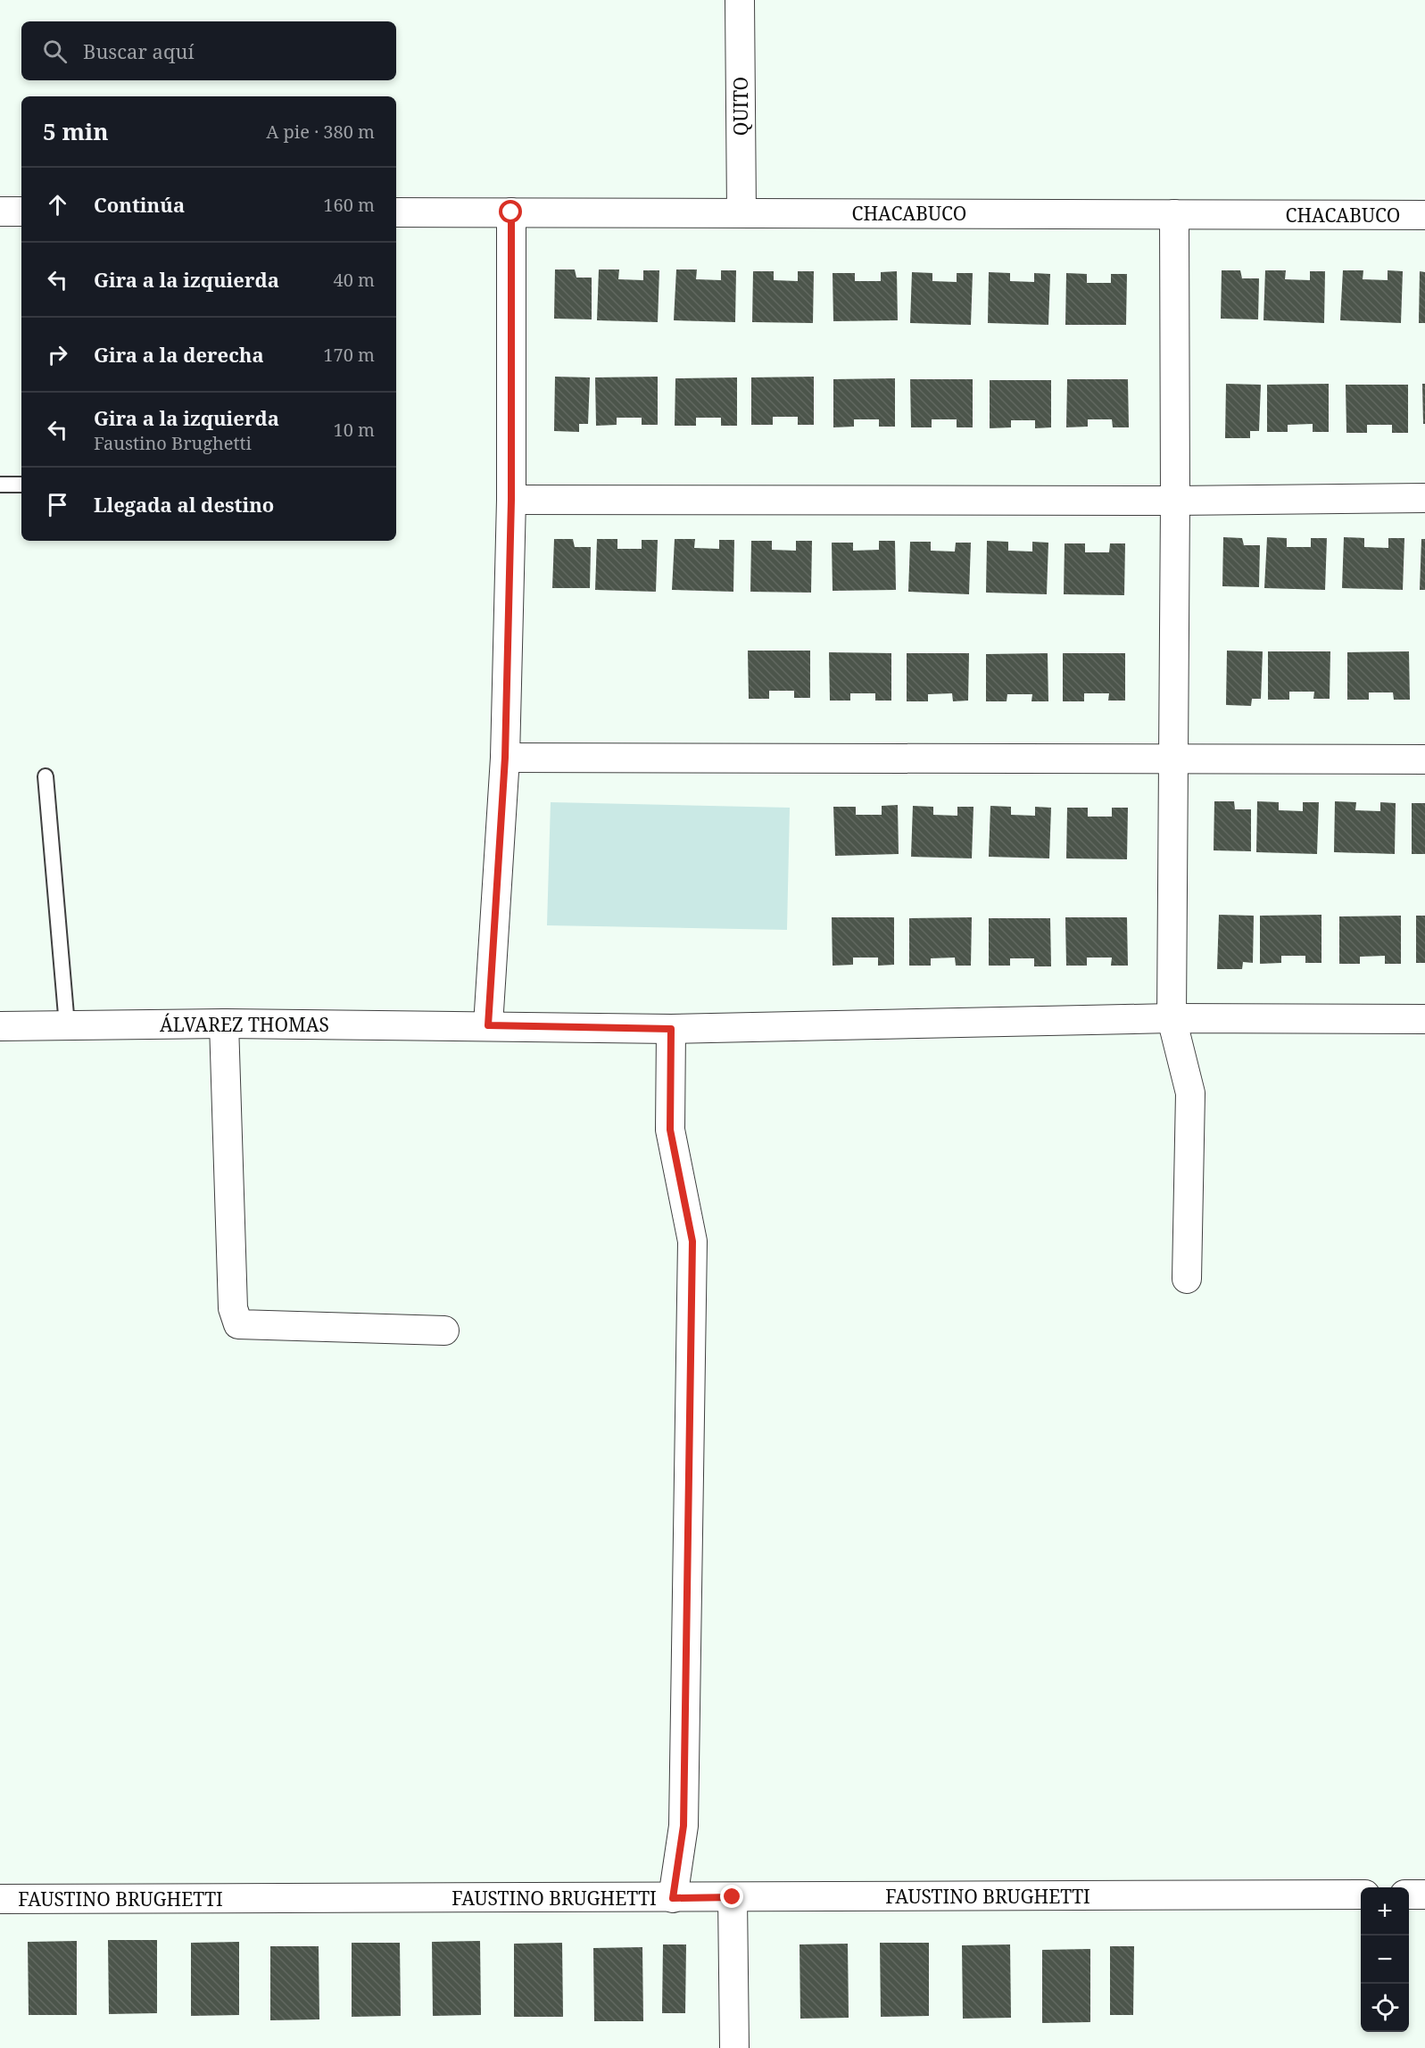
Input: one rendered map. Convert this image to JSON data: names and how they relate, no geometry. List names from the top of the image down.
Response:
{
  "streets": {
    "street": [
      "QUITO",
      "CHACABUCO",
      "ÁLVAREZ THOMAS",
      "FAUSTINO BRUGHETTI"
    ]
  },
  "crossings": [
    ["QUITO", "CHACABUCO"]
  ],
  "page": {
    "search": "Buscar aquí",
    "heading": ["5 min", "A pie · 380 m"],
    "list": [
      ["Continúa", "160 m"],
      ["Gira a la izquierda", "40 m"],
      ["Gira a la derecha", "170 m"],
      ["Gira a la izquierda", "Faustino Brughetti", "10 m"],
      "Llegada al destino"
    ],
    "map_buttons": ["+", "−"]
  }
}
